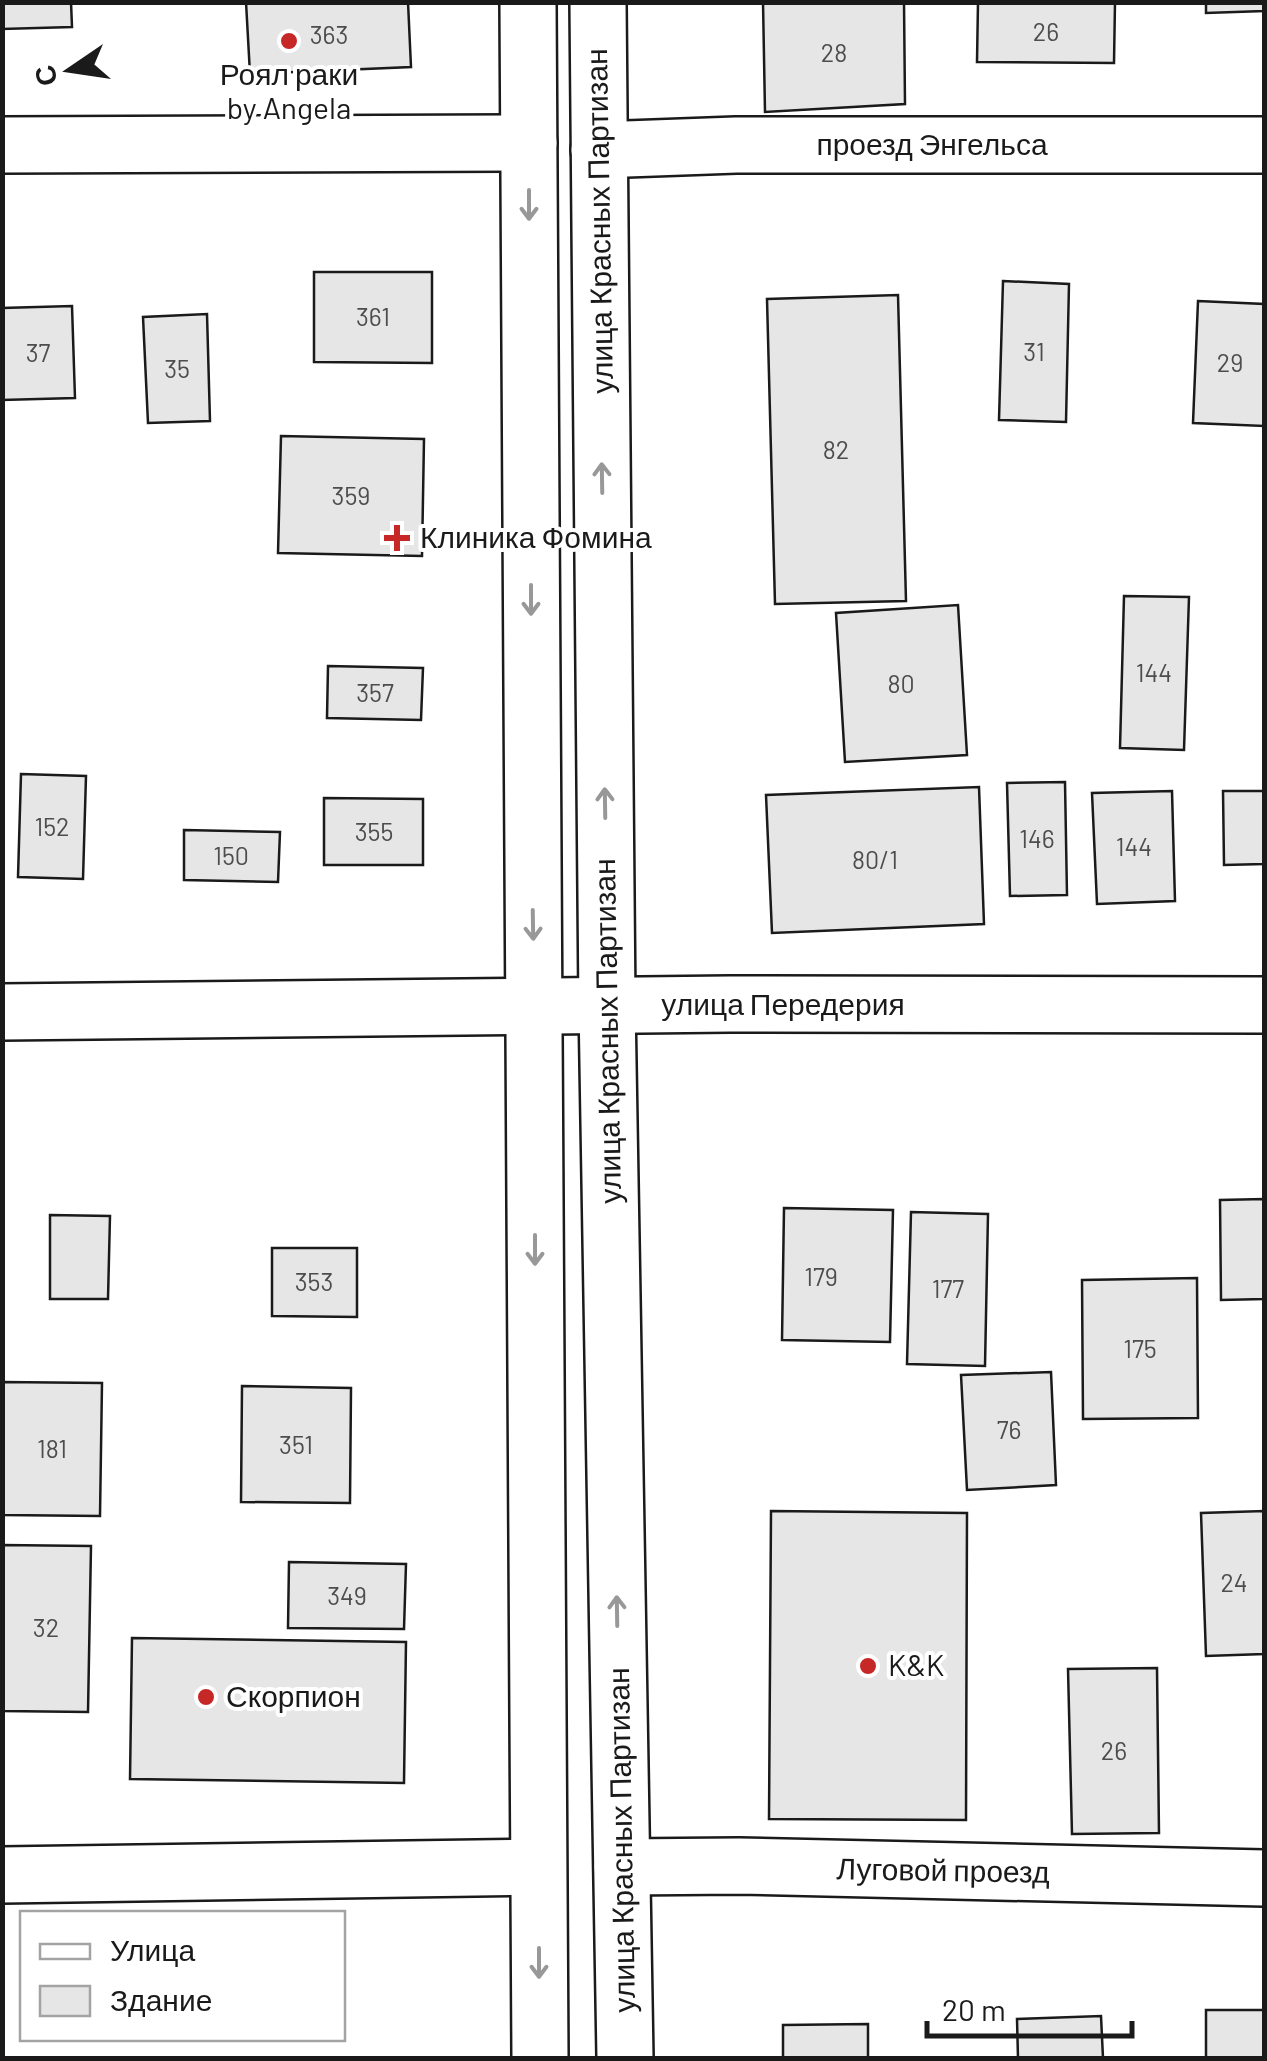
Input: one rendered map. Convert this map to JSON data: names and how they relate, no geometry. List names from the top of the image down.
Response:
{
  "streets": {
    "main road": [
      "проезд Энгельса",
      "улица Красных Партизан",
      "улица Передерия",
      "Луговой проезд"
    ]
  },
  "crossings": [
    ["проезд Энгельса", "улица Красных Партизан"],
    ["улица Красных Партизан", "улица Передерия"],
    ["улица Красных Партизан", "Луговой проезд"]
  ],
  "places": {
    "other": ["Роял раки by Angela", "K&K", "Скорпион"],
    "health": ["Клиника Фомина"]
  },
  "house_numbers": [
    "26",
    "363",
    "28",
    "361",
    "31",
    "37",
    "29",
    "35",
    "82",
    "359",
    "144",
    "80",
    "357",
    "152",
    "355",
    "146",
    "144",
    "150",
    "80/1",
    "179",
    "353",
    "177",
    "175",
    "76",
    "351",
    "181",
    "24",
    "349",
    "32",
    "26"
  ],
  "legend": ["Улица", "Здание"],
  "scale_bar": "20 m",
  "north": "left"
}
